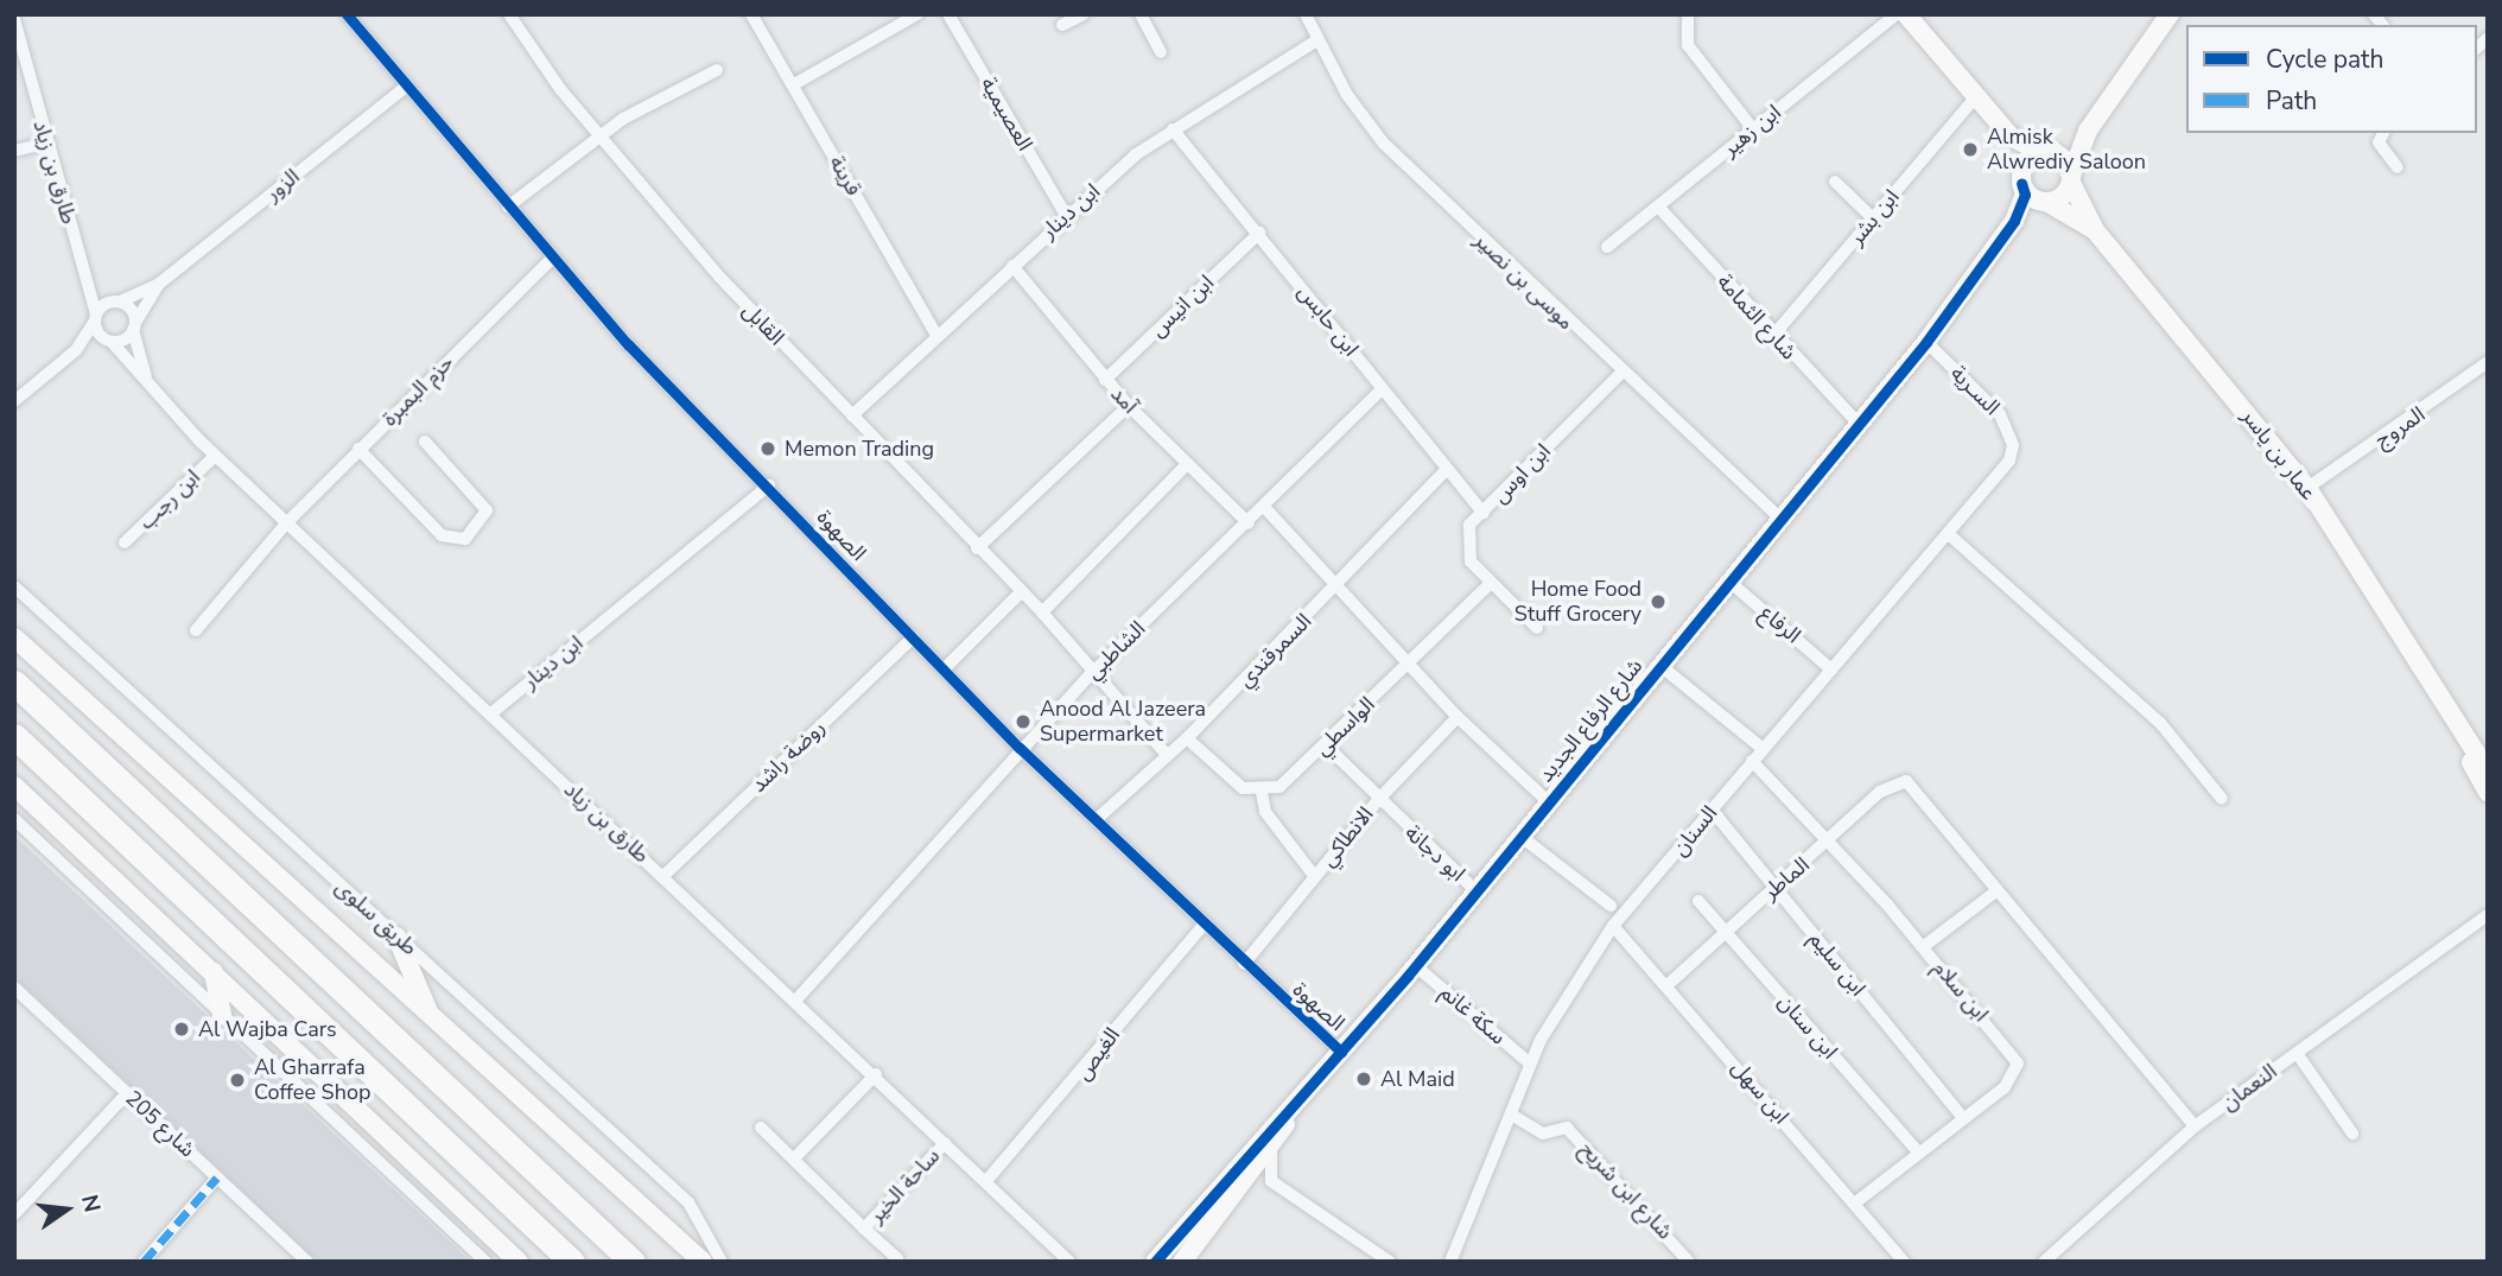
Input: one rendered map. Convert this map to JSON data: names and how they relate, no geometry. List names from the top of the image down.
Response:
{
  "streets": {
    "street": [
      "العصيمية",
      "ابن زهير",
      "طارق بن زياد",
      "قرينة",
      "الزور",
      "ابن دينار",
      "ابن بشر",
      "موسى بن نصير",
      "ابن انيس",
      "شارع الثمامة",
      "ابن حابس",
      "القابل",
      "حزم البمبرة",
      "السـرية",
      "آمد",
      "المروج",
      "عمار بن ياسر",
      "ابن اوس",
      "ابن رجب",
      "الصهوة",
      "الرفاع",
      "الشاطبي",
      "السمرقندي",
      "شارع الرفاع الجديد",
      "الواسطي",
      "روضة راشد",
      "السنان",
      "الانطاكي",
      "ابو دجانة",
      "الماطر",
      "طريق سلوى",
      "ابن سليم",
      "ابن سلام",
      "سكة غانم",
      "ابن سنان",
      "الغيص",
      "النعمان",
      "ابن سهل",
      "شارع 205",
      "ساحة الخير",
      "شارع ابن شريح"
    ]
  },
  "crossings": [
    ["العصيمية", "ابن دينار"],
    ["ابن زهير", "شارع الثمامة"],
    ["طارق بن زياد", "الزور"],
    ["طارق بن زياد", "ابن دينار"],
    ["طارق بن زياد", "حزم البمبرة"],
    ["طارق بن زياد", "ابن رجب"],
    ["طارق بن زياد", "الشاطبي"],
    ["طارق بن زياد", "روضة راشد"],
    ["طارق بن زياد", "الغيص"],
    ["طارق بن زياد", "ساحة الخير"],
    ["قرينة", "ابن دينار"],
    ["الزور", "الصهوة"],
    ["ابن دينار", "موسى بن نصير"],
    ["ابن دينار", "ابن حابس"],
    ["ابن دينار", "القابل"],
    ["ابن دينار", "آمد"],
    ["ابن دينار", "الصهوة"],
    ["ابن بشر", "شارع الثمامة"],
    ["موسى بن نصير", "ابن اوس"],
    ["موسى بن نصير", "شارع الرفاع الجديد"],
    ["ابن انيس", "ابن حابس"],
    ["ابن انيس", "آمد"],
    ["شارع الثمامة", "شارع الرفاع الجديد"],
    ["ابن حابس", "ابن اوس"],
    ["ابن حابس", "الشاطبي"],
    ["ابن حابس", "السمرقندي"],
    ["القابل", "الشاطبي"],
    ["القابل", "السمرقندي"],
    ["حزم البمبرة", "الصهوة"],
    ["السـرية", "شارع الرفاع الجديد"],
    ["السـرية", "السنان"],
    ["آمد", "الشاطبي"],
    ["المروج", "عمار بن ياسر"],
    ["عمار بن ياسر", "شارع الرفاع الجديد"],
    ["ابن اوس", "الواسطي"],
    ["الصهوة", "الشاطبي"],
    ["الصهوة", "السمرقندي"],
    ["الصهوة", "شارع الرفاع الجديد"],
    ["الصهوة", "روضة راشد"],
    ["الصهوة", "الانطاكي"],
    ["الصهوة", "الغيص"],
    ["الرفاع", "شارع الرفاع الجديد"],
    ["الرفاع", "السنان"],
    ["شارع الرفاع الجديد", "ابو دجانة"],
    ["شارع الرفاع الجديد", "سكة غانم"],
    ["الواسطي", "ابو دجانة"],
    ["السنان", "ابن سليم"],
    ["السنان", "ابن سلام"],
    ["السنان", "سكة غانم"],
    ["السنان", "ابن سهل"],
    ["السنان", "شارع ابن شريح"],
    ["الانطاكي", "ابو دجانة"],
    ["الماطر", "ابن سليم"],
    ["الماطر", "ابن سلام"],
    ["الماطر", "ابن سنان"],
    ["الماطر", "ابن سهل"],
    ["ابن سليم", "ابن سلام"],
    ["ابن سلام", "ابن سنان"],
    ["ابن سلام", "ابن سهل"]
  ],
  "places": [
    "Almisk Alwrediy Saloon",
    "Memon Trading",
    "Home Food Stuff Grocery",
    "Anood Al Jazeera Supermarket",
    "Al Wajba Cars",
    "Al Maid",
    "Al Gharrafa Coffee Shop"
  ],
  "legend": ["Cycle path", "Path"],
  "north": "right"
}
